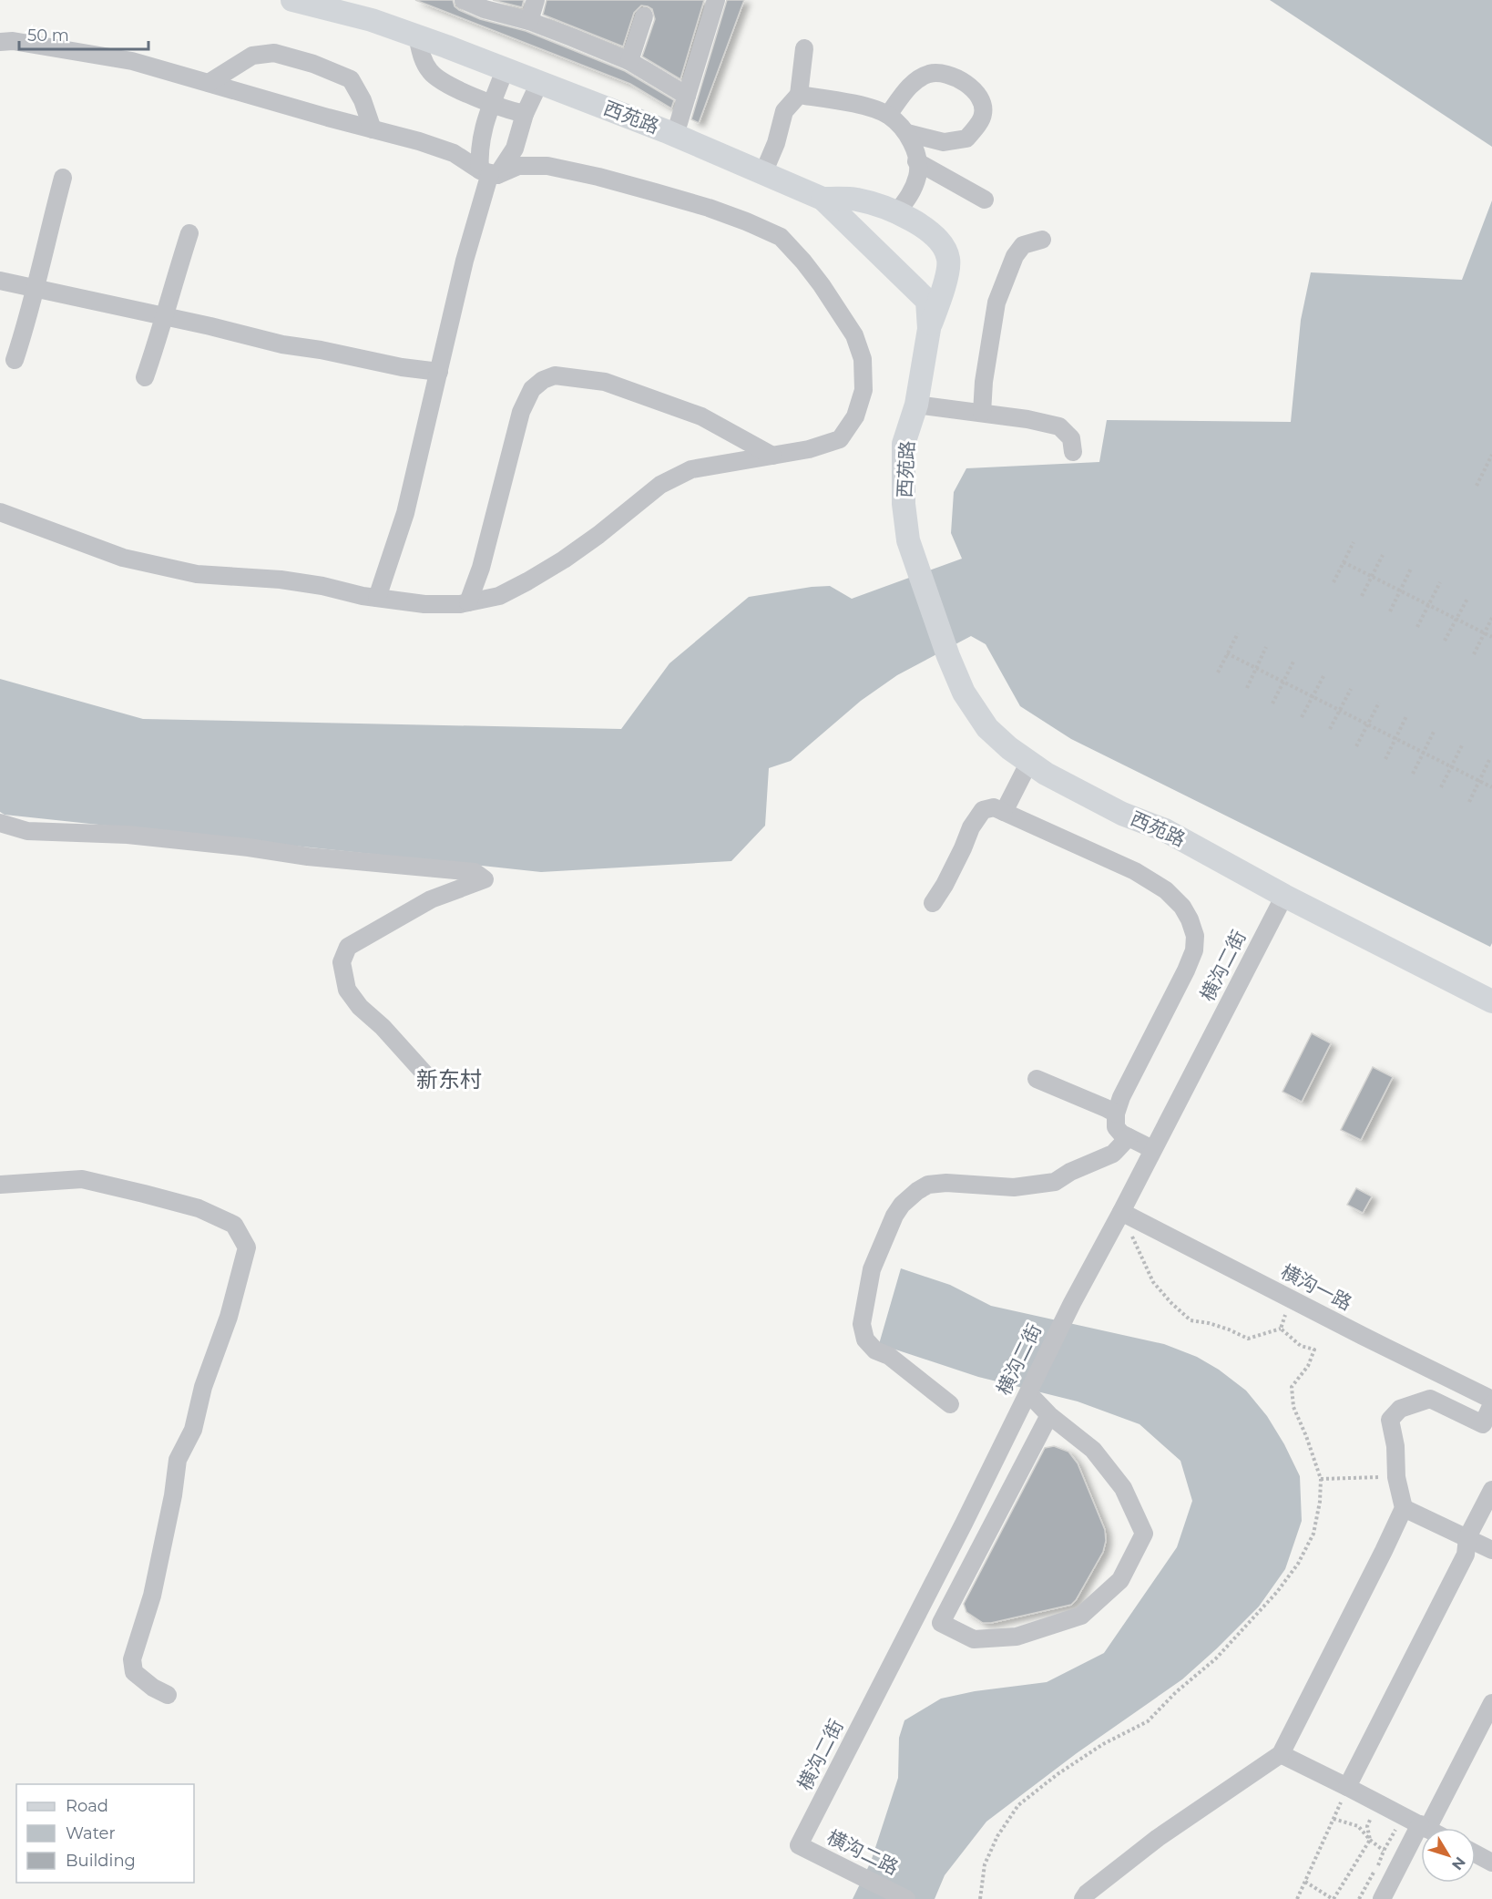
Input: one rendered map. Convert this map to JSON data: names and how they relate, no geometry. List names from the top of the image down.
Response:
{
  "streets": {
    "main road": ["西苑路"],
    "street": ["横沟二街", "横沟一路", "横沟二路"]
  },
  "crossings": [
    ["西苑路", "横沟二街"],
    ["横沟二街", "横沟一路"],
    ["横沟二街", "横沟二路"]
  ],
  "districts": ["新东村"],
  "legend": ["Road", "Water", "Building"],
  "scale_bar": "50 m",
  "north": "bottom right"
}
